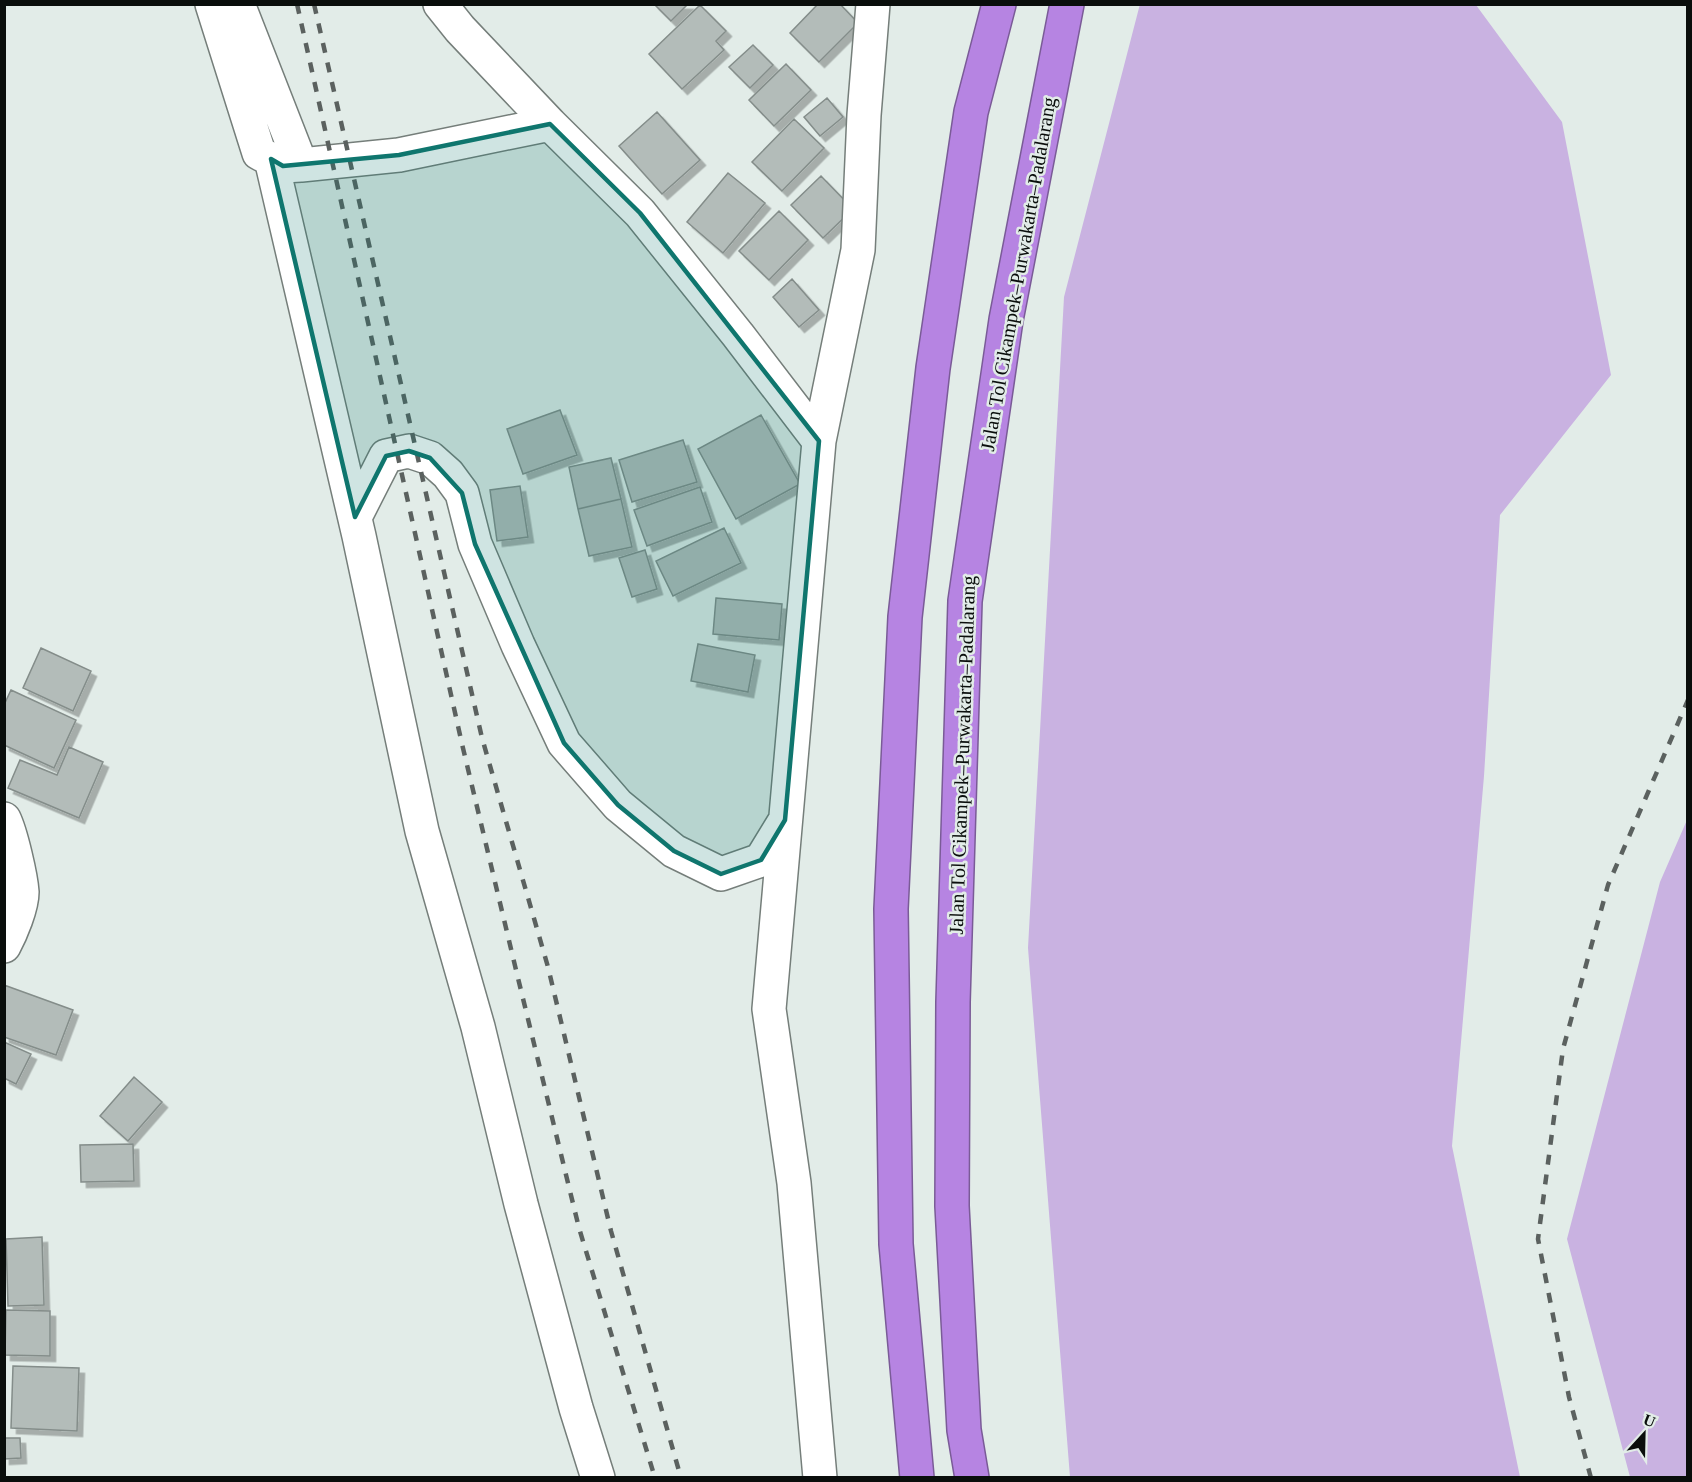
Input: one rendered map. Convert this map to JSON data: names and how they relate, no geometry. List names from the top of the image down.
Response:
{
  "streets": {
    "highway": ["Jalan Tol Cikampek–Purwakarta–Padalarang"]
  },
  "north": "top"
}
